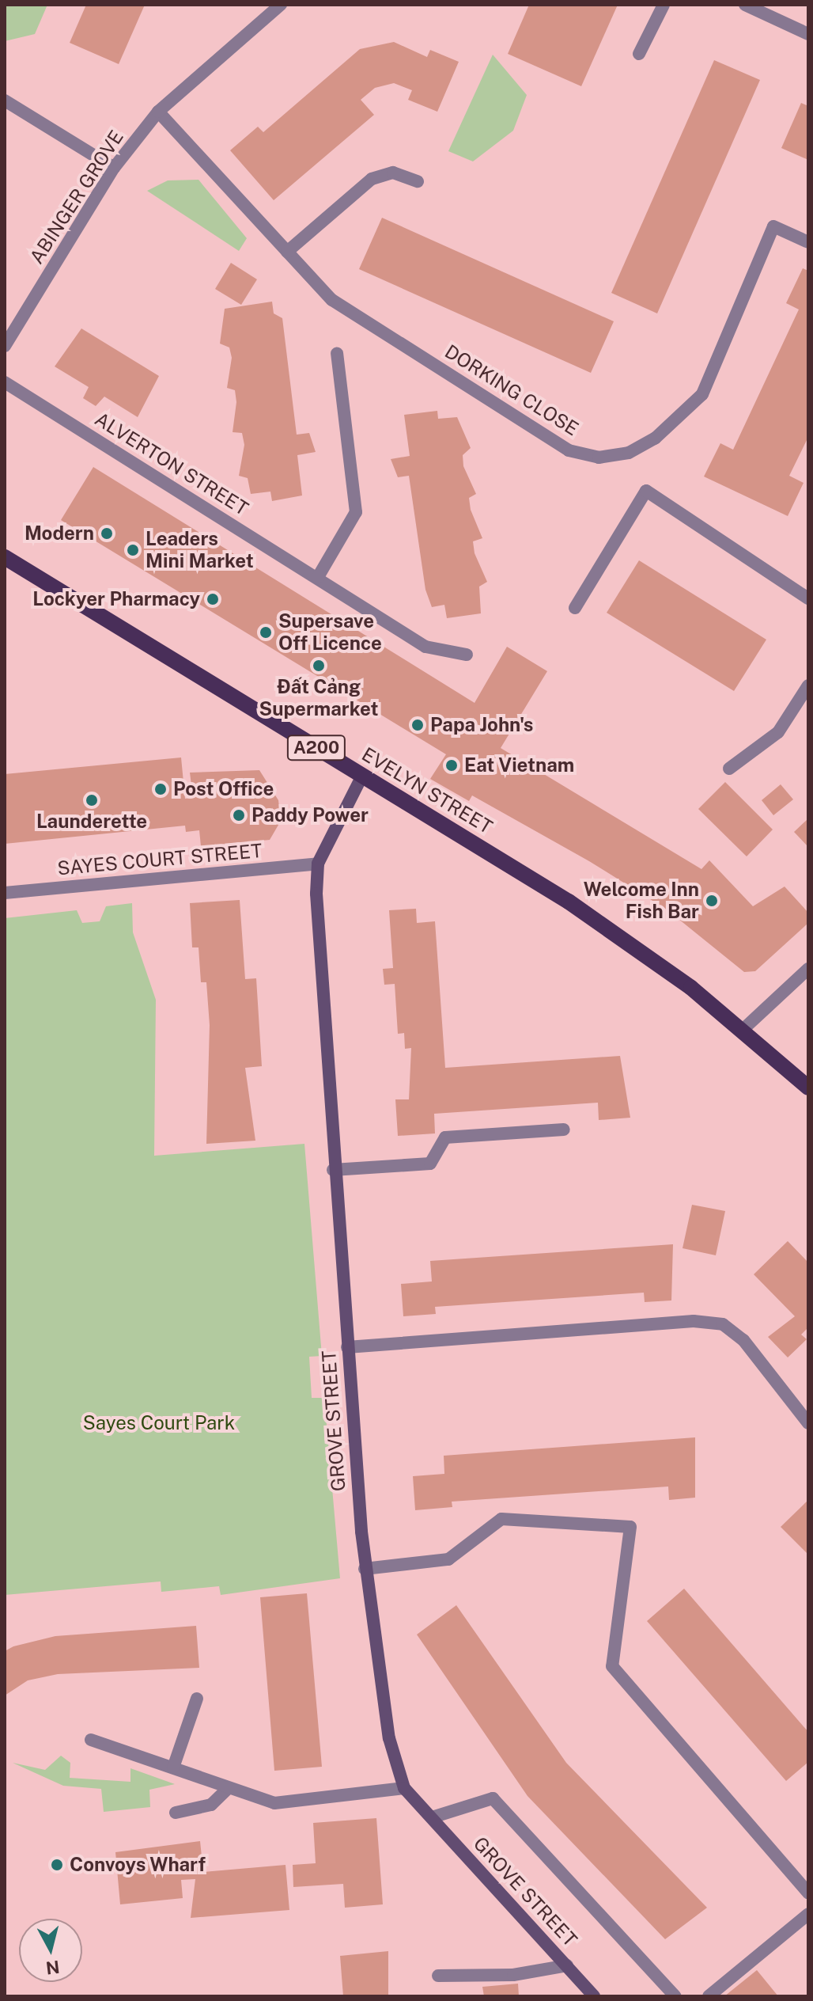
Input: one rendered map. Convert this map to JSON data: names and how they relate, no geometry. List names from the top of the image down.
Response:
{
  "streets": {
    "main road": ["A200", "EVELYN STREET", "GROVE STREET"],
    "street": [
      "ABINGER GROVE",
      "DORKING CLOSE",
      "ALVERTON STREET",
      "SAYES COURT STREET"
    ]
  },
  "crossings": [
    ["ABINGER GROVE", "DORKING CLOSE"],
    ["EVELYN STREET", "GROVE STREET"],
    ["SAYES COURT STREET", "GROVE STREET"]
  ],
  "parks": ["Sayes Court Park"],
  "places": [
    "Modern",
    "Leaders Mini Market",
    "Lockyer Pharmacy",
    "Supersave Off Licence",
    "Đất Cảng Supermarket",
    "Papa John's",
    "Eat Vietnam",
    "Post Office",
    "Launderette",
    "Paddy Power",
    "Welcome Inn Fish Bar",
    "Convoys Wharf"
  ],
  "north": "bottom"
}
